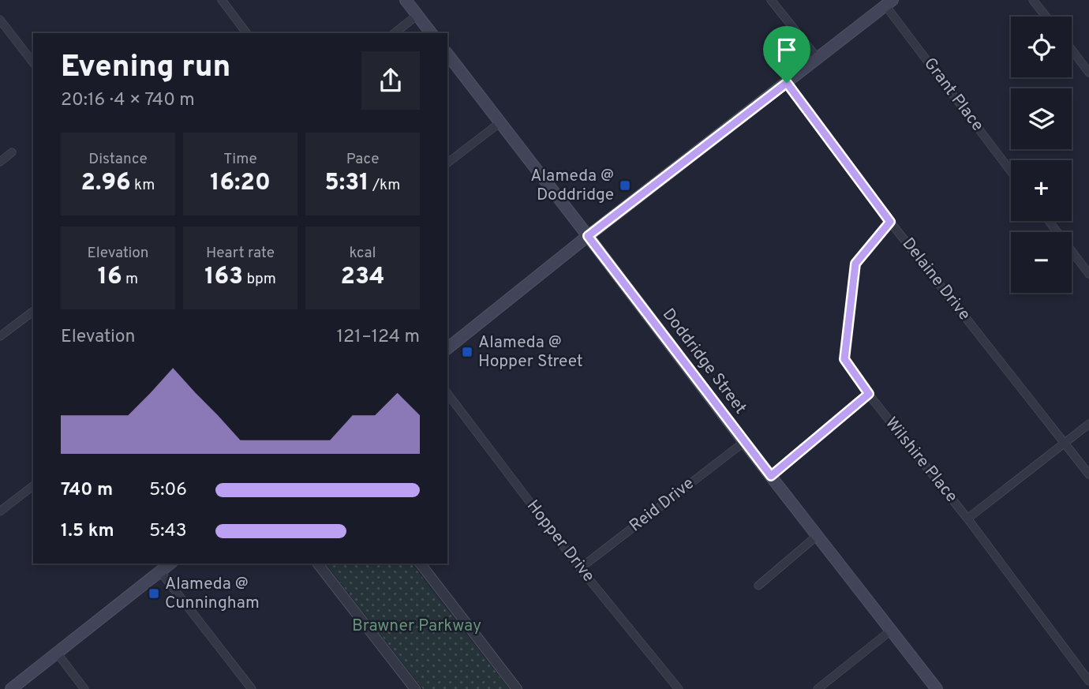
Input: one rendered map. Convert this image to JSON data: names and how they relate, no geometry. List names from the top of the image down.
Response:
{
  "streets": {
    "main road": ["Doddridge Street"],
    "street": [
      "Grant Place",
      "Delaine Drive",
      "Wilshire Place",
      "Reid Drive",
      "Hopper Drive"
    ]
  },
  "crossings": [
    ["Delaine Drive", "Wilshire Place"],
    ["Doddridge Street", "Reid Drive"],
    ["Reid Drive", "Hopper Drive"]
  ],
  "parks": ["Brawner Parkway"],
  "places": {
    "transit": ["Alameda @ Doddridge", "Alameda @ Hopper Street", "Alameda @ Cunningham"]
  },
  "page": {
    "map_buttons": ["+", "−"],
    "heading": ["Evening run", "20:16 · 4 × 740 m"],
    "stats": [
      ["Distance", "2.96 km"],
      ["Time", "16:20"],
      ["Pace", "5:31 /km"],
      ["Elevation", "16 m"],
      ["Heart rate", "163 bpm"],
      ["kcal", "234"]
    ],
    "chart": ["Elevation", "121–124 m"],
    "list": [
      {
        "name": "740 m",
        "note": "5:06"
      },
      {
        "name": "1.5 km",
        "note": "5:43"
      }
    ]
  }
}
